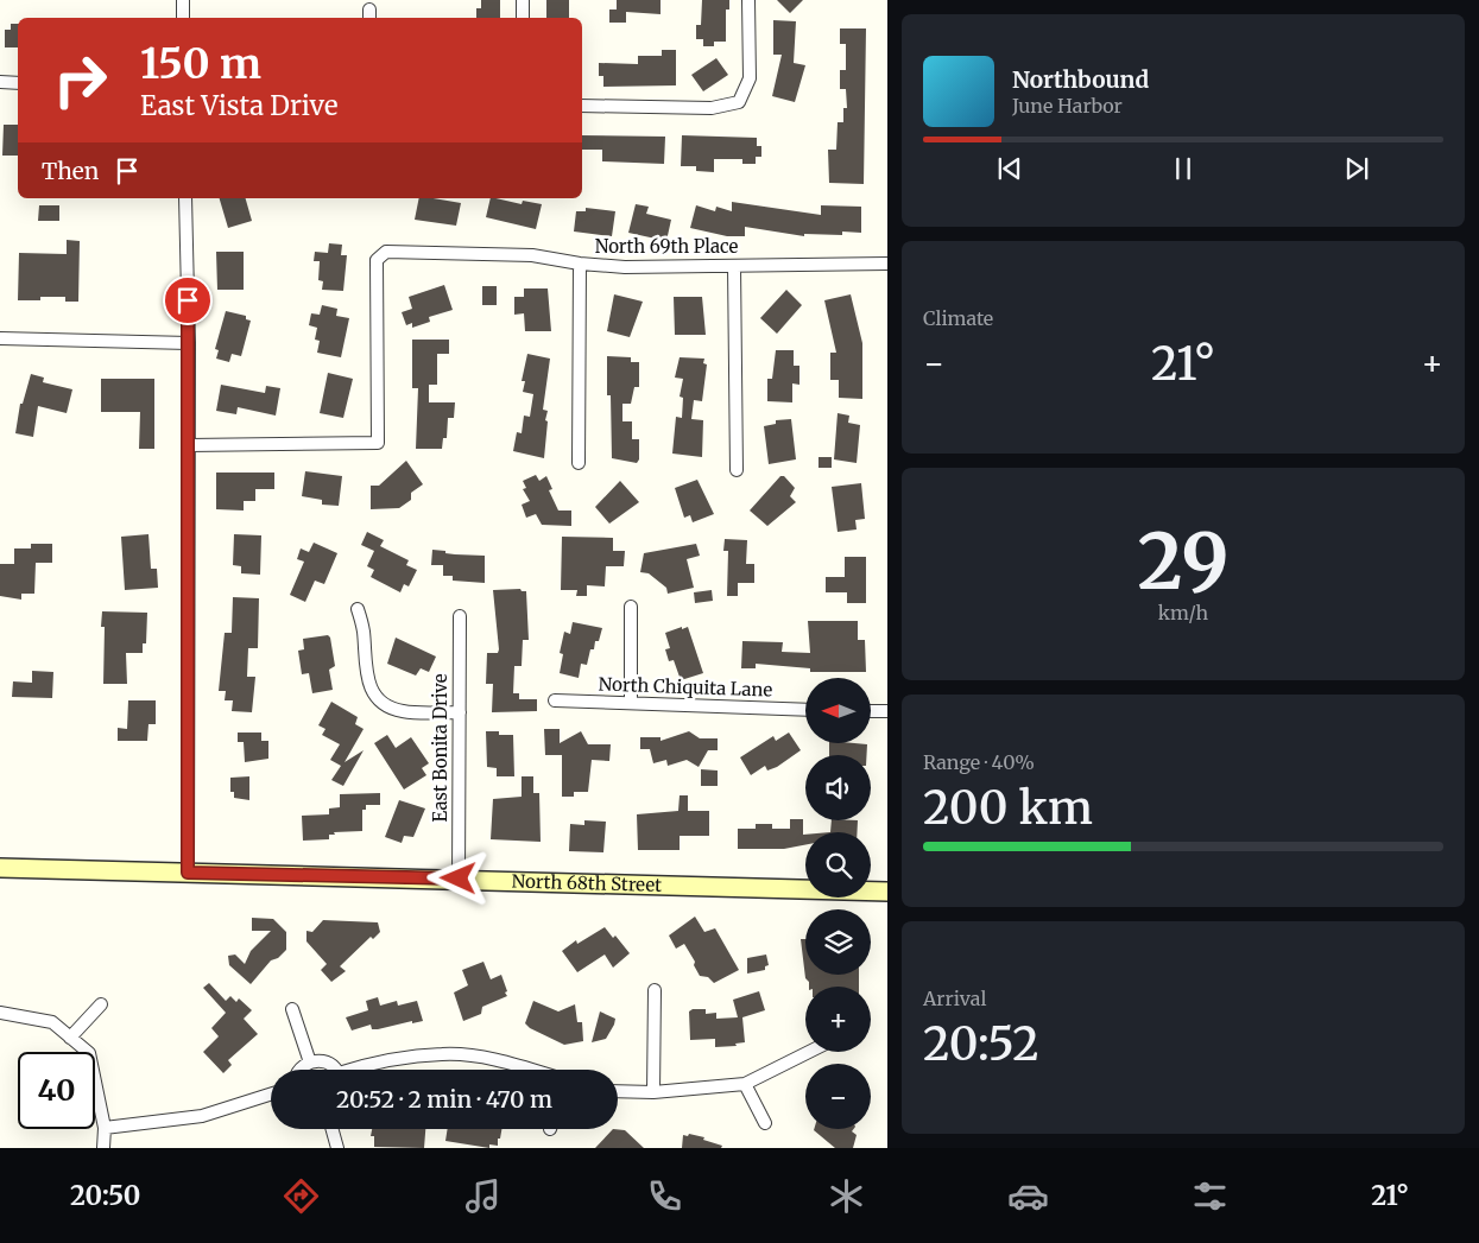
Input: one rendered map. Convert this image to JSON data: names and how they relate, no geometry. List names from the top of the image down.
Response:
{
  "streets": {
    "street": [
      "North 69th Place",
      "North Chiquita Lane",
      "East Bonita Drive",
      "North 68th Street"
    ]
  },
  "crossings": [
    ["East Bonita Drive", "North 68th Street"]
  ],
  "north": "left",
  "page": {
    "turn": ["150 m", "East Vista Drive"],
    "song": ["Northbound", "June Harbor"],
    "then": "Then",
    "tile": [
      "Climate",
      ["29", "km/h"],
      ["Range · 40%", "200 km"],
      ["Arrival", "20:52"]
    ],
    "heat": ["−", "21°", "+"],
    "map_buttons": ["+", "−"],
    "limit": "40",
    "trip": "20:52 · 2 min · 470 m",
    "tabs": ["20:50", "21°"]
  }
}
